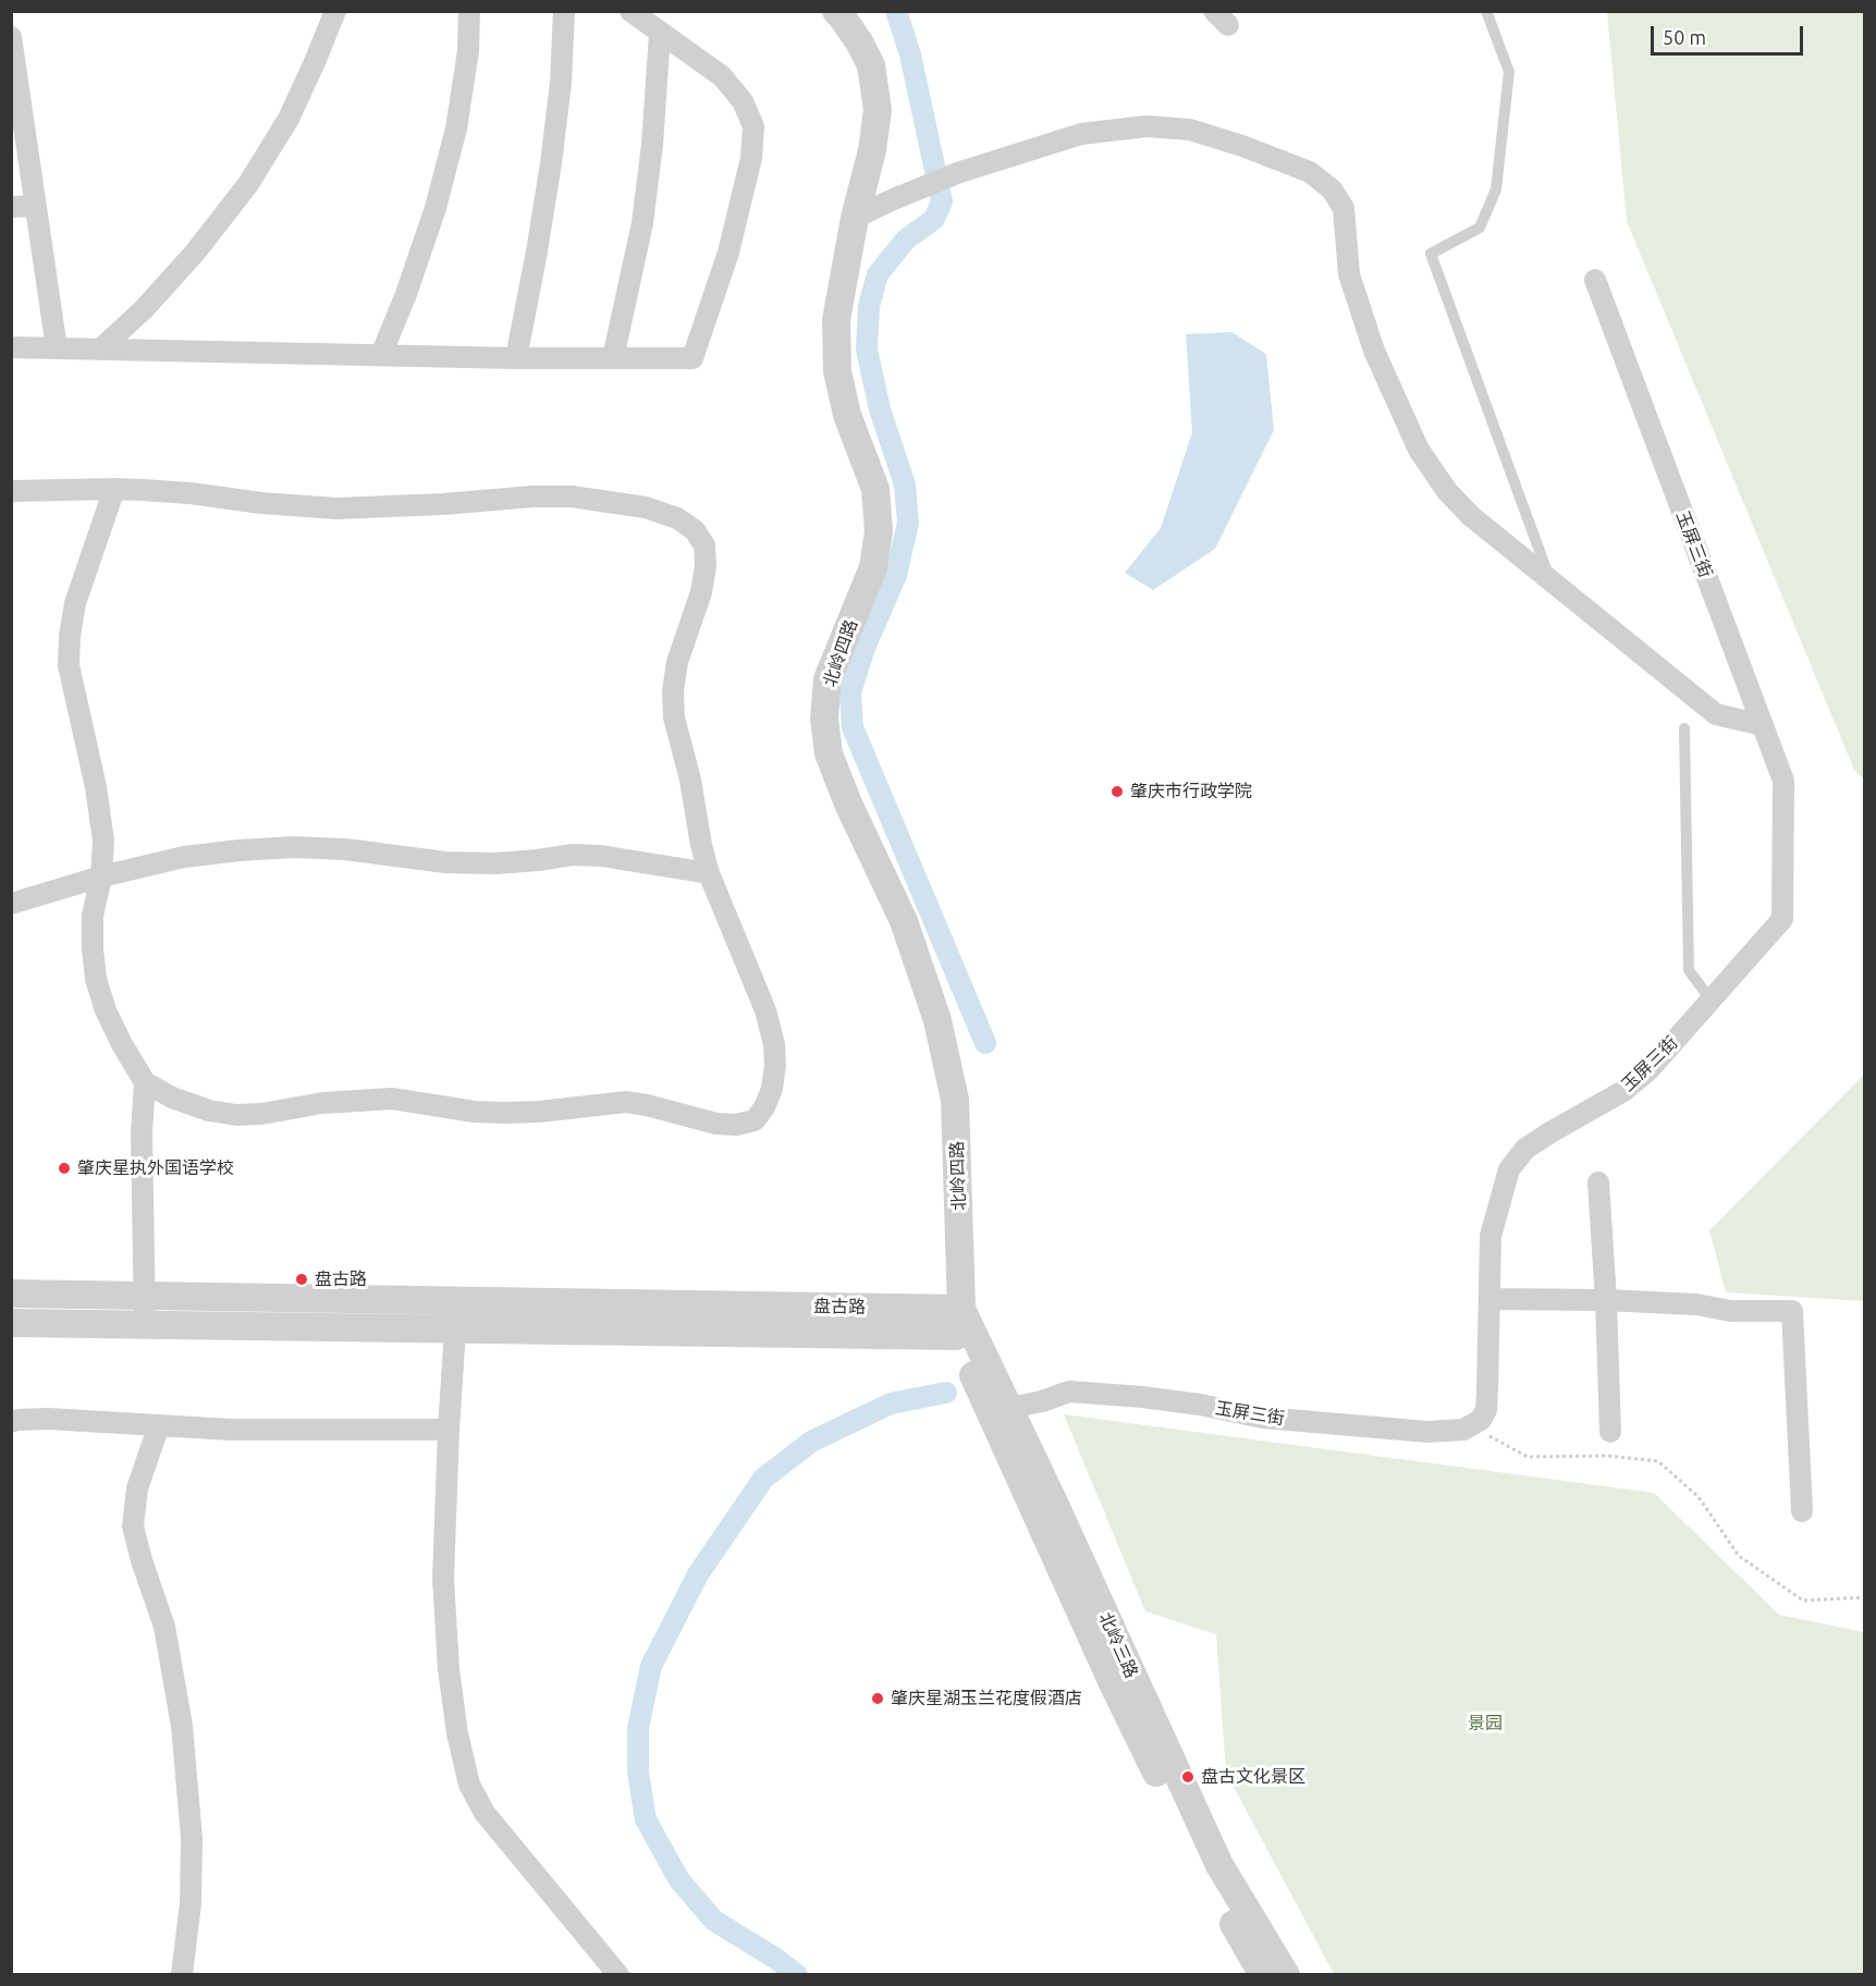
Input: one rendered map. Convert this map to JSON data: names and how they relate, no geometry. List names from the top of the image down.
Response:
{
  "streets": {
    "street": [
      "玉屏三街",
      "北岭四路",
      "盘古路",
      "北岭三路"
    ]
  },
  "crossings": [
    ["玉屏三街", "北岭三路"],
    ["北岭四路", "盘古路"],
    ["北岭四路", "北岭三路"],
    ["盘古路", "北岭三路"]
  ],
  "parks": ["景园"],
  "places": [
    "肇庆市行政学院",
    "肇庆星执外国语学校",
    "盘古路",
    "肇庆星湖玉兰花度假酒店",
    "盘古文化景区"
  ],
  "scale_bar": "50 m"
}
